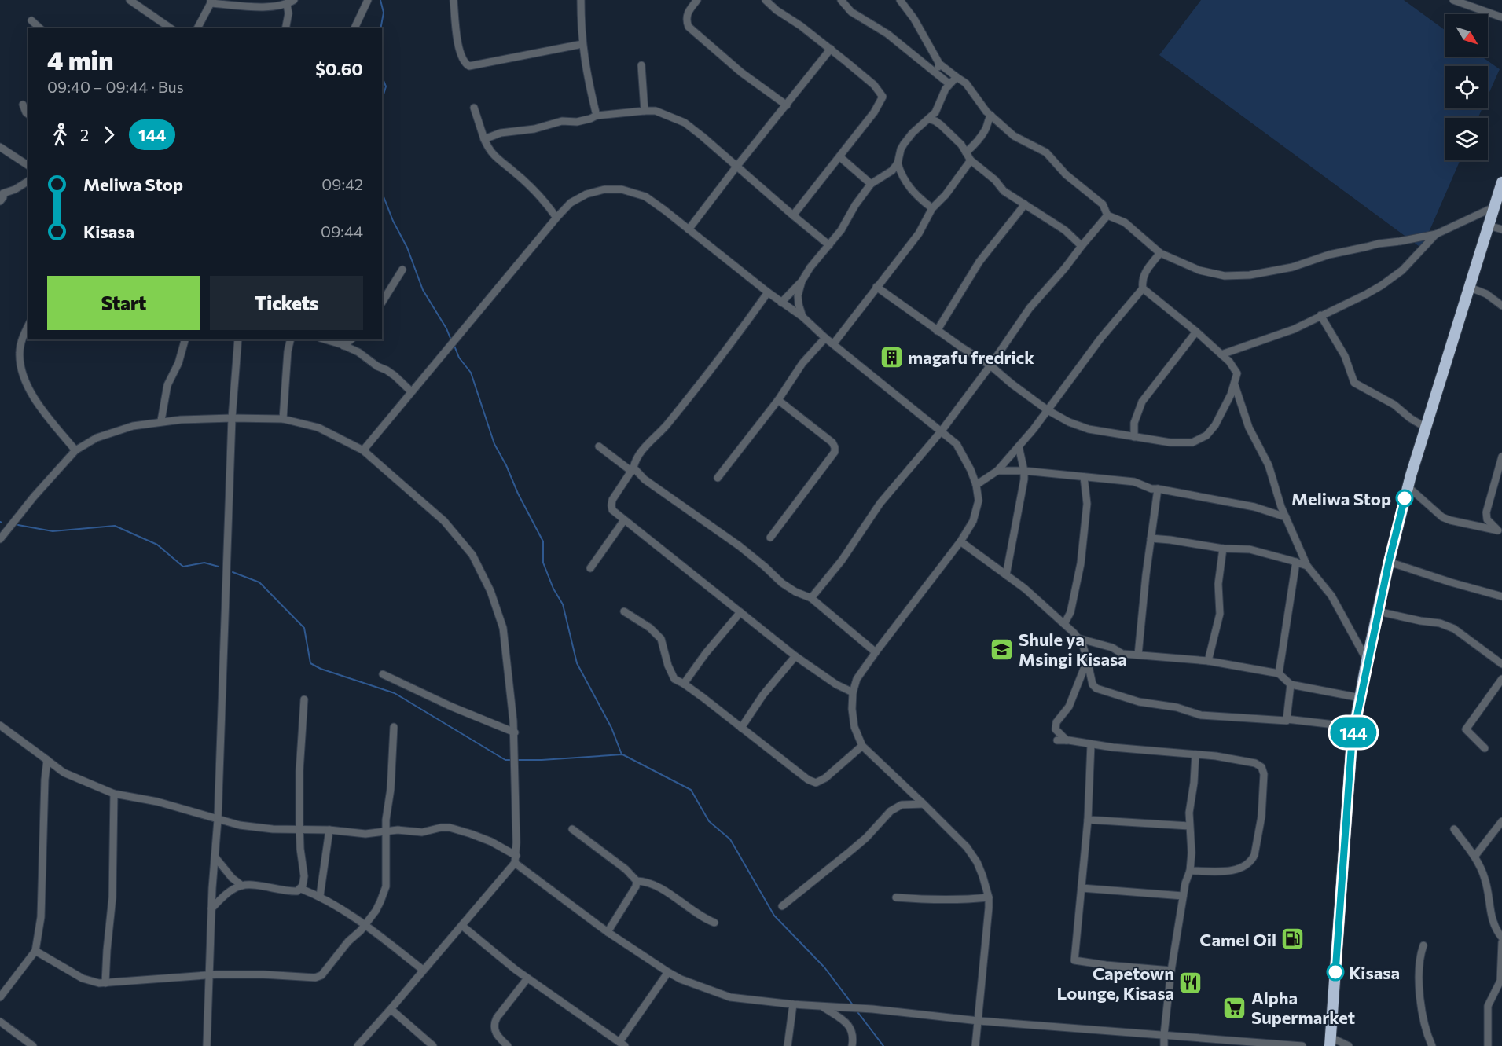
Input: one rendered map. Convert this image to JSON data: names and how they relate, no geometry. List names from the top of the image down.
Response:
{
  "places": {
    "building": ["magafu fredrick"],
    "other": ["Meliwa Stop", "Kisasa"],
    "school or university": ["Shule ya Msingi Kisasa"],
    "fuel station": ["Camel Oil"],
    "restaurant": ["Capetown Lounge, Kisasa"],
    "supermarket": ["Alpha Supermarket"]
  },
  "lines": ["bus line 144"],
  "north": "bottom right",
  "page": {
    "on_map": "144",
    "heading": ["4 min", "09:40 – 09:44 · Bus", "$0.60"],
    "legs": ["2", "144"],
    "list": [
      {
        "name": "Meliwa Stop",
        "value": "09:42"
      },
      {
        "name": "Kisasa",
        "value": "09:44"
      }
    ],
    "buttons": ["Start", "Tickets"]
  }
}
